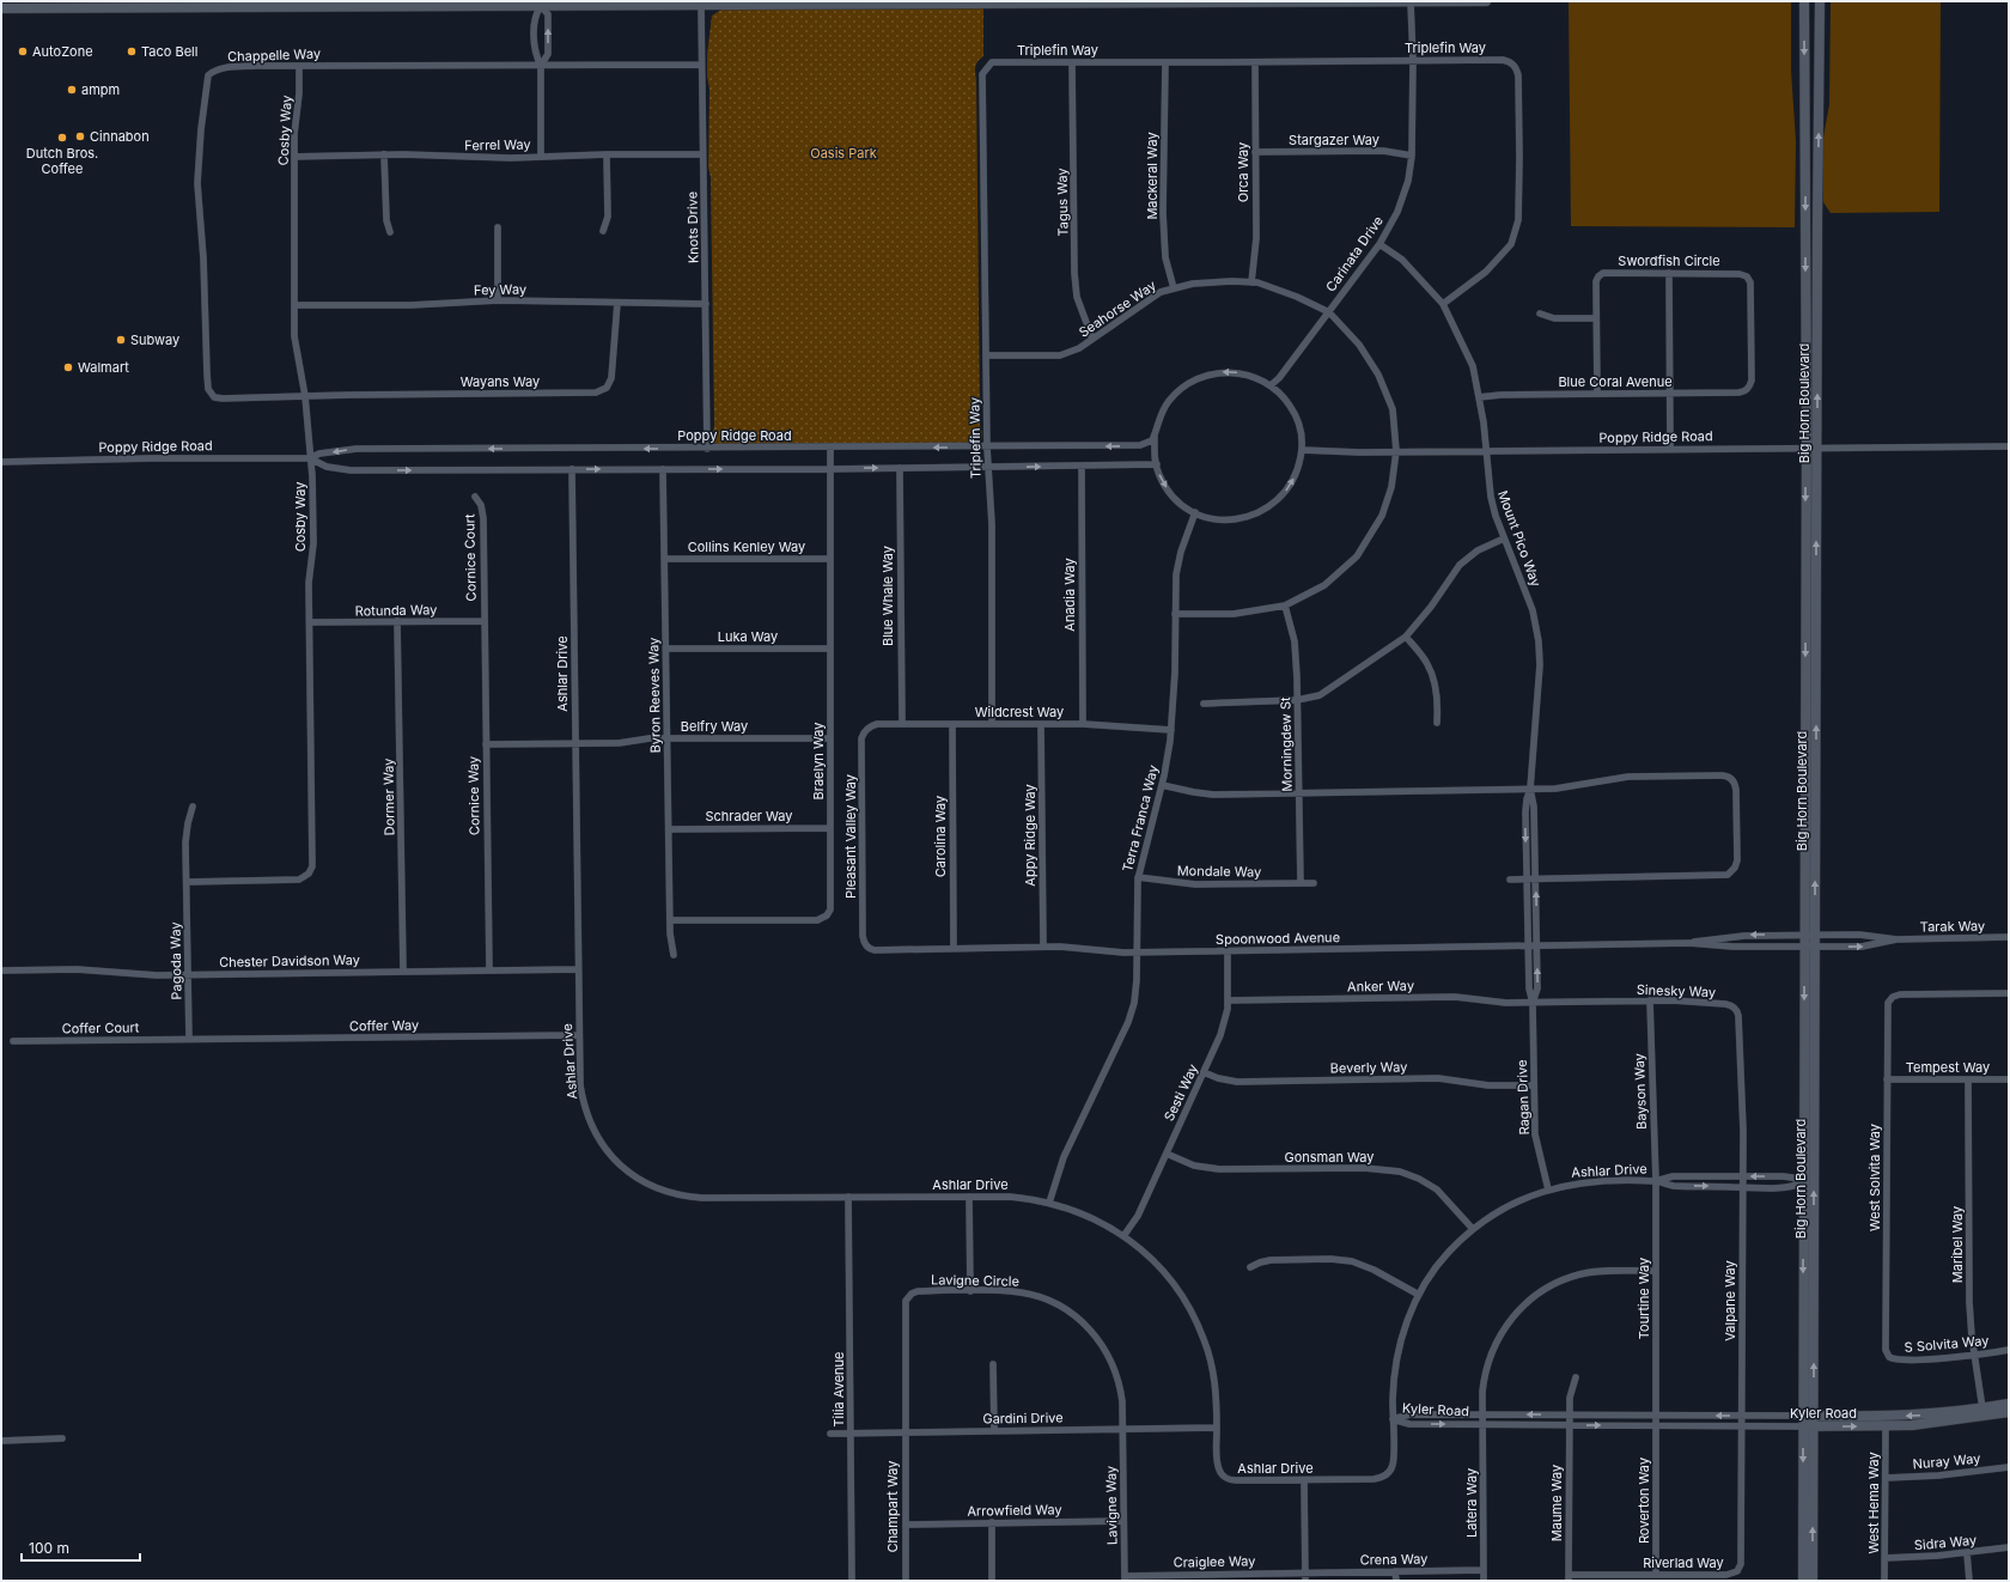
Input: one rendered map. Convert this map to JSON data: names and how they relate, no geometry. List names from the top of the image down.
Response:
{
  "streets": {
    "main road": ["Big Horn Boulevard", "Kyler Road"],
    "street": [
      "Triplefin Way",
      "Chappelle Way",
      "Cosby Way",
      "Stargazer Way",
      "Ferrel Way",
      "Orca Way",
      "Mackeral Way",
      "Tagus Way",
      "Knots Drive",
      "Carinata Drive",
      "Swordfish Circle",
      "Fey Way",
      "Seahorse Way",
      "Wayans Way",
      "Blue Coral Avenue",
      "Poppy Ridge Road",
      "Mount Pico Way",
      "Collins Kenley Way",
      "Cornice Court",
      "Anadia Way",
      "Blue Whale Way",
      "Rotunda Way",
      "Luka Way",
      "Ashlar Drive",
      "Byron Reeves Way",
      "Wildcrest Way",
      "Belfry Way",
      "Morningdew St",
      "Braelyn Way",
      "Cornice Way",
      "Dormer Way",
      "Schrader Way",
      "Terra Franca Way",
      "Appy Ridge Way",
      "Pleasant Valley Way",
      "Carolina Way",
      "Mondale Way",
      "Tarak Way",
      "Spoonwood Avenue",
      "Pagoda Way",
      "Chester Davidson Way",
      "Anker Way",
      "Sinesky Way",
      "Coffer Way",
      "Coffer Court",
      "Beverly Way",
      "Tempest Way",
      "Bayson Way",
      "Sesti Way",
      "Ragan Drive",
      "Gonsman Way",
      "West Solvita Way",
      "Maribel Way",
      "Lavigne Circle",
      "Tourtine Way",
      "Valpane Way",
      "S Solvita Way",
      "Tilia Avenue",
      "Gardini Drive",
      "Nuray Way",
      "Roverton Way",
      "Latera Way",
      "Maume Way",
      "West Hema Way",
      "Lavigne Way",
      "Champart Way",
      "Arrowfield Way",
      "Sidra Way",
      "Crena Way",
      "Craiglee Way",
      "Riverlad Way"
    ]
  },
  "crossings": [
    ["Triplefin Way", "Orca Way"],
    ["Triplefin Way", "Mackeral Way"],
    ["Triplefin Way", "Tagus Way"],
    ["Triplefin Way", "Carinata Drive"],
    ["Triplefin Way", "Seahorse Way"],
    ["Triplefin Way", "Poppy Ridge Road"],
    ["Triplefin Way", "Mount Pico Way"],
    ["Triplefin Way", "Wildcrest Way"],
    ["Chappelle Way", "Cosby Way"],
    ["Chappelle Way", "Knots Drive"],
    ["Chappelle Way", "Wayans Way"],
    ["Cosby Way", "Ferrel Way"],
    ["Cosby Way", "Fey Way"],
    ["Cosby Way", "Wayans Way"],
    ["Cosby Way", "Poppy Ridge Road"],
    ["Cosby Way", "Rotunda Way"],
    ["Cosby Way", "Pagoda Way"],
    ["Stargazer Way", "Orca Way"],
    ["Stargazer Way", "Carinata Drive"],
    ["Ferrel Way", "Knots Drive"],
    ["Orca Way", "Seahorse Way"],
    ["Mackeral Way", "Seahorse Way"],
    ["Tagus Way", "Seahorse Way"],
    ["Knots Drive", "Fey Way"],
    ["Knots Drive", "Poppy Ridge Road"],
    ["Carinata Drive", "Seahorse Way"],
    ["Carinata Drive", "Poppy Ridge Road"],
    ["Carinata Drive", "Mount Pico Way"],
    ["Carinata Drive", "Terra Franca Way"],
    ["Swordfish Circle", "Blue Coral Avenue"],
    ["Fey Way", "Wayans Way"],
    ["Seahorse Way", "Poppy Ridge Road"],
    ["Seahorse Way", "Morningdew St"],
    ["Seahorse Way", "Terra Franca Way"],
    ["Blue Coral Avenue", "Mount Pico Way"],
    ["Big Horn Boulevard", "Poppy Ridge Road"],
    ["Big Horn Boulevard", "Ashlar Drive"],
    ["Big Horn Boulevard", "Tarak Way"],
    ["Big Horn Boulevard", "Spoonwood Avenue"],
    ["Big Horn Boulevard", "Kyler Road"],
    ["Poppy Ridge Road", "Mount Pico Way"],
    ["Poppy Ridge Road", "Anadia Way"],
    ["Poppy Ridge Road", "Blue Whale Way"],
    ["Poppy Ridge Road", "Ashlar Drive"],
    ["Poppy Ridge Road", "Byron Reeves Way"],
    ["Poppy Ridge Road", "Braelyn Way"],
    ["Poppy Ridge Road", "Terra Franca Way"],
    ["Mount Pico Way", "Spoonwood Avenue"],
    ["Mount Pico Way", "Ragan Drive"],
    ["Collins Kenley Way", "Byron Reeves Way"],
    ["Collins Kenley Way", "Braelyn Way"],
    ["Cornice Court", "Rotunda Way"],
    ["Cornice Court", "Cornice Way"],
    ["Anadia Way", "Wildcrest Way"],
    ["Blue Whale Way", "Wildcrest Way"],
    ["Rotunda Way", "Cornice Way"],
    ["Rotunda Way", "Dormer Way"],
    ["Luka Way", "Byron Reeves Way"],
    ["Luka Way", "Braelyn Way"],
    ["Ashlar Drive", "Belfry Way"],
    ["Ashlar Drive", "Terra Franca Way"],
    ["Ashlar Drive", "Chester Davidson Way"],
    ["Ashlar Drive", "Sinesky Way"],
    ["Ashlar Drive", "Coffer Way"],
    ["Ashlar Drive", "Bayson Way"],
    ["Ashlar Drive", "Sesti Way"],
    ["Ashlar Drive", "Ragan Drive"],
    ["Ashlar Drive", "Gonsman Way"],
    ["Ashlar Drive", "Tourtine Way"],
    ["Ashlar Drive", "Valpane Way"],
    ["Ashlar Drive", "Tilia Avenue"],
    ["Ashlar Drive", "Kyler Road"],
    ["Ashlar Drive", "Gardini Drive"],
    ["Byron Reeves Way", "Belfry Way"],
    ["Byron Reeves Way", "Braelyn Way"],
    ["Byron Reeves Way", "Schrader Way"],
    ["Wildcrest Way", "Terra Franca Way"],
    ["Wildcrest Way", "Appy Ridge Way"],
    ["Wildcrest Way", "Pleasant Valley Way"],
    ["Wildcrest Way", "Carolina Way"],
    ["Belfry Way", "Braelyn Way"],
    ["Belfry Way", "Cornice Way"],
    ["Morningdew St", "Mondale Way"],
    ["Braelyn Way", "Schrader Way"],
    ["Cornice Way", "Chester Davidson Way"],
    ["Dormer Way", "Chester Davidson Way"],
    ["Terra Franca Way", "Mondale Way"],
    ["Terra Franca Way", "Spoonwood Avenue"],
    ["Appy Ridge Way", "Spoonwood Avenue"],
    ["Pleasant Valley Way", "Spoonwood Avenue"],
    ["Carolina Way", "Spoonwood Avenue"],
    ["Tarak Way", "Spoonwood Avenue"],
    ["Spoonwood Avenue", "Sesti Way"],
    ["Spoonwood Avenue", "Ragan Drive"],
    ["Pagoda Way", "Chester Davidson Way"],
    ["Pagoda Way", "Coffer Way"],
    ["Pagoda Way", "Coffer Court"],
    ["Anker Way", "Sinesky Way"],
    ["Anker Way", "Sesti Way"],
    ["Anker Way", "Ragan Drive"],
    ["Sinesky Way", "Bayson Way"],
    ["Sinesky Way", "Ragan Drive"],
    ["Sinesky Way", "Valpane Way"],
    ["Coffer Way", "Coffer Court"],
    ["Beverly Way", "Sesti Way"],
    ["Beverly Way", "Ragan Drive"],
    ["Tempest Way", "West Solvita Way"],
    ["Tempest Way", "Maribel Way"],
    ["Bayson Way", "Tourtine Way"],
    ["Sesti Way", "Gonsman Way"],
    ["West Solvita Way", "S Solvita Way"],
    ["Maribel Way", "S Solvita Way"],
    ["Maribel Way", "Kyler Road"],
    ["Lavigne Circle", "Gardini Drive"],
    ["Lavigne Circle", "Lavigne Way"],
    ["Lavigne Circle", "Champart Way"],
    ["Tourtine Way", "Kyler Road"],
    ["Tourtine Way", "Roverton Way"],
    ["Tourtine Way", "Latera Way"],
    ["Valpane Way", "Kyler Road"],
    ["Valpane Way", "Riverlad Way"],
    ["Tilia Avenue", "Gardini Drive"],
    ["Kyler Road", "Roverton Way"],
    ["Kyler Road", "Latera Way"],
    ["Kyler Road", "Maume Way"],
    ["Kyler Road", "West Hema Way"],
    ["Kyler Road", "Riverlad Way"],
    ["Gardini Drive", "Lavigne Way"],
    ["Gardini Drive", "Champart Way"],
    ["Nuray Way", "West Hema Way"],
    ["Roverton Way", "Riverlad Way"],
    ["Latera Way", "Crena Way"],
    ["Maume Way", "Riverlad Way"],
    ["West Hema Way", "Sidra Way"],
    ["Lavigne Way", "Arrowfield Way"],
    ["Lavigne Way", "Craiglee Way"],
    ["Champart Way", "Arrowfield Way"],
    ["Crena Way", "Craiglee Way"]
  ],
  "parks": ["Oasis Park"],
  "places": [
    "AutoZone",
    "Taco Bell",
    "ampm",
    "Cinnabon",
    "Dutch Bros. Coffee",
    "Subway",
    "Walmart"
  ],
  "scale_bar": "100 m"
}
